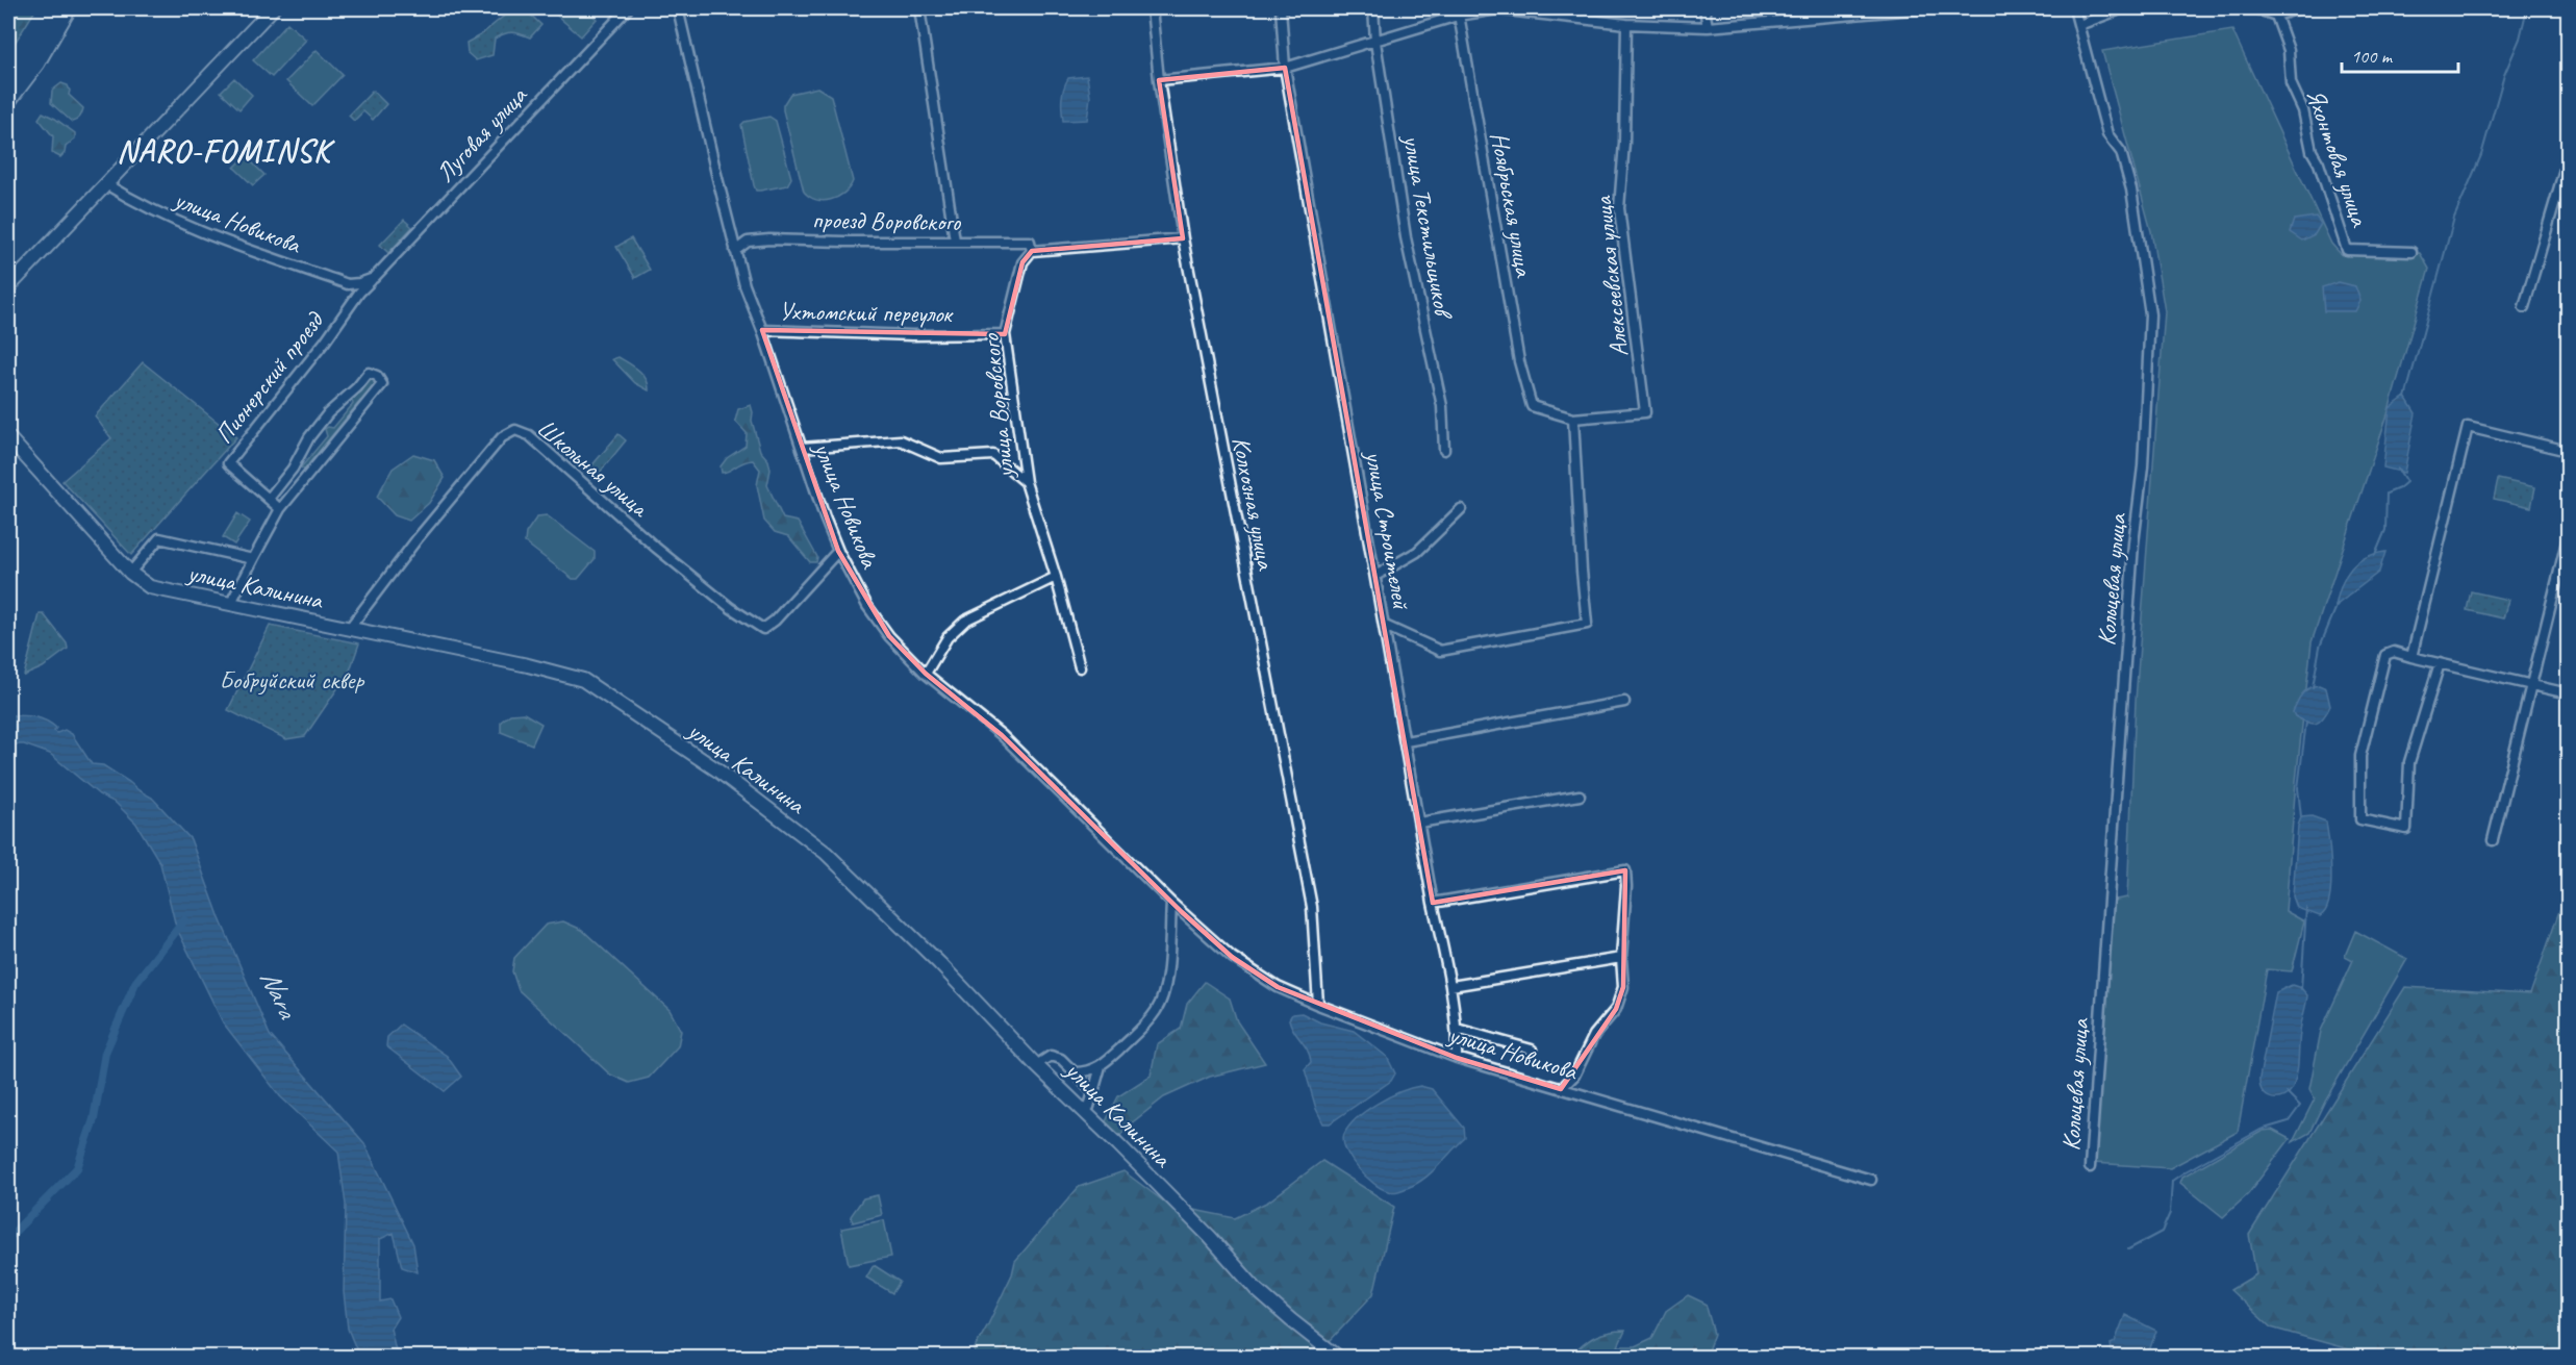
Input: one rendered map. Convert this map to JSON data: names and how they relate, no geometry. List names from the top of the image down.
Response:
{
  "streets": {
    "street": [
      "Луговая улица",
      "Яхонтовая улица",
      "Ноябрьская улица",
      "проезд Воровского",
      "улица Новикова",
      "улица Текстильщиков",
      "Алексеевская улица",
      "Ухтомский переулок",
      "Пионерский проезд",
      "улица Воровского",
      "Школьная улица",
      "Колхозная улица",
      "улица Строителей",
      "Кольцевая улица",
      "улица Калинина"
    ]
  },
  "crossings": [
    ["Луговая улица", "улица Новикова"],
    ["Луговая улица", "Пионерский проезд"],
    ["Ноябрьская улица", "Алексеевская улица"],
    ["проезд Воровского", "улица Новикова"],
    ["проезд Воровского", "улица Воровского"],
    ["улица Новикова", "Ухтомский переулок"],
    ["улица Новикова", "Школьная улица"],
    ["улица Новикова", "Колхозная улица"],
    ["улица Новикова", "улица Строителей"],
    ["Ухтомский переулок", "улица Воровского"],
    ["Школьная улица", "улица Калинина"]
  ],
  "districts": ["NARO-FOMINSK"],
  "water": ["Nara"],
  "parks": ["Бобруйский сквер"],
  "scale_bar": "100 m"
}
